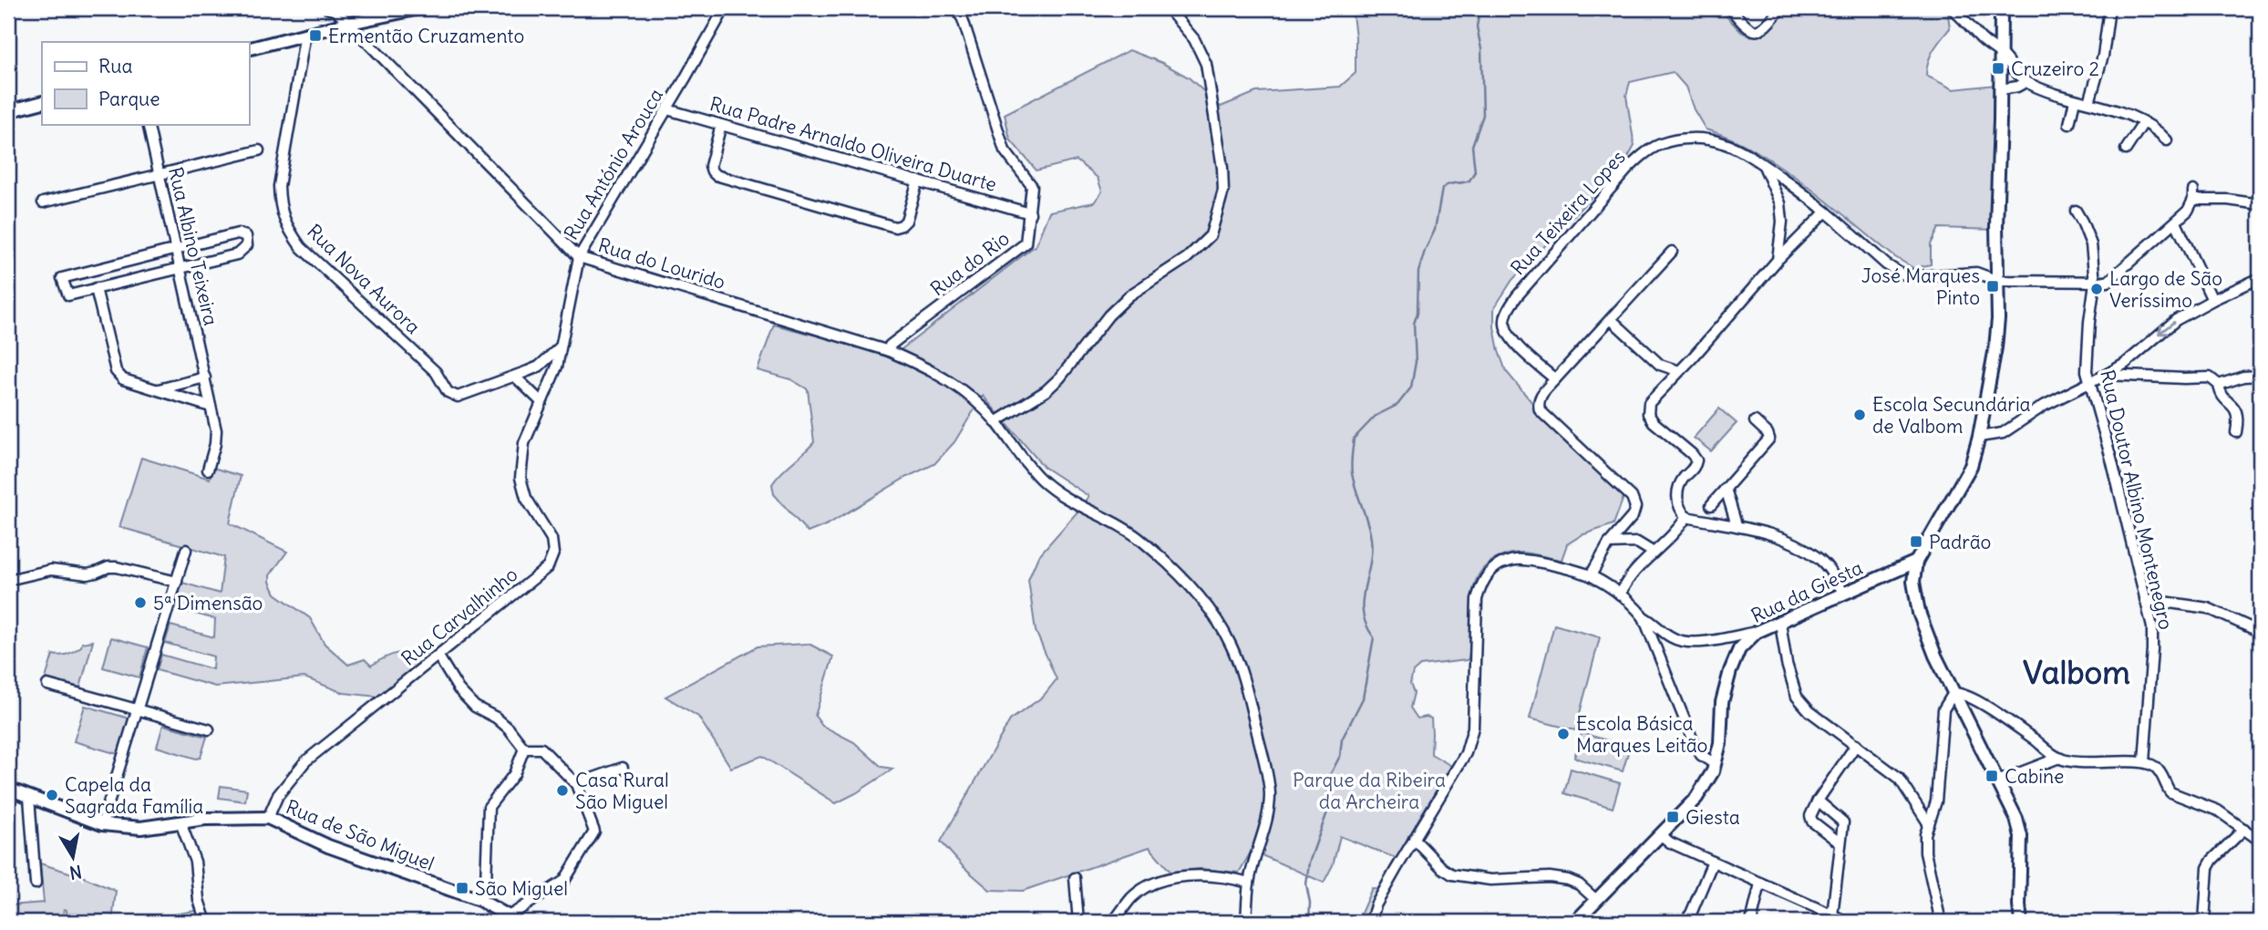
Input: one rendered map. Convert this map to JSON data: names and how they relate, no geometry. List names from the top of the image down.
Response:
{
  "streets": {
    "street": [
      "Rua Padre Arnaldo Oliveira Duarte",
      "Rua António Arouca",
      "Rua Teixeira Lopes",
      "Rua Albino Teixeira",
      "Rua do Lourido",
      "Rua do Rio",
      "Rua Nova Aurora",
      "Rua Doutor Albino Montenegro",
      "Rua da Giesta",
      "Rua Carvalhinho",
      "Rua de São Miguel"
    ]
  },
  "crossings": [
    ["Rua Padre Arnaldo Oliveira Duarte", "Rua António Arouca"],
    ["Rua Padre Arnaldo Oliveira Duarte", "Rua do Rio"],
    ["Rua António Arouca", "Rua do Lourido"],
    ["Rua António Arouca", "Rua Nova Aurora"],
    ["Rua António Arouca", "Rua Carvalhinho"],
    ["Rua Teixeira Lopes", "Rua Doutor Albino Montenegro"],
    ["Rua do Lourido", "Rua do Rio"],
    ["Rua Carvalhinho", "Rua de São Miguel"]
  ],
  "districts": ["Valbom"],
  "parks": ["Parque da Ribeira da Archeira"],
  "places": {
    "transit": [
      "Ermentão Cruzamento",
      "Cruzeiro 2",
      "José Marques Pinto",
      "Padrão",
      "Cabine",
      "Giesta",
      "São Miguel"
    ],
    "other": [
      "Largo de São Veríssimo",
      "Escola Secundária de Valbom",
      "5ª Dimensão",
      "Escola Básica Marques Leitão",
      "Casa Rural São Miguel",
      "Capela da Sagrada Família"
    ]
  },
  "legend": ["Rua", "Parque"],
  "north": "bottom"
}
